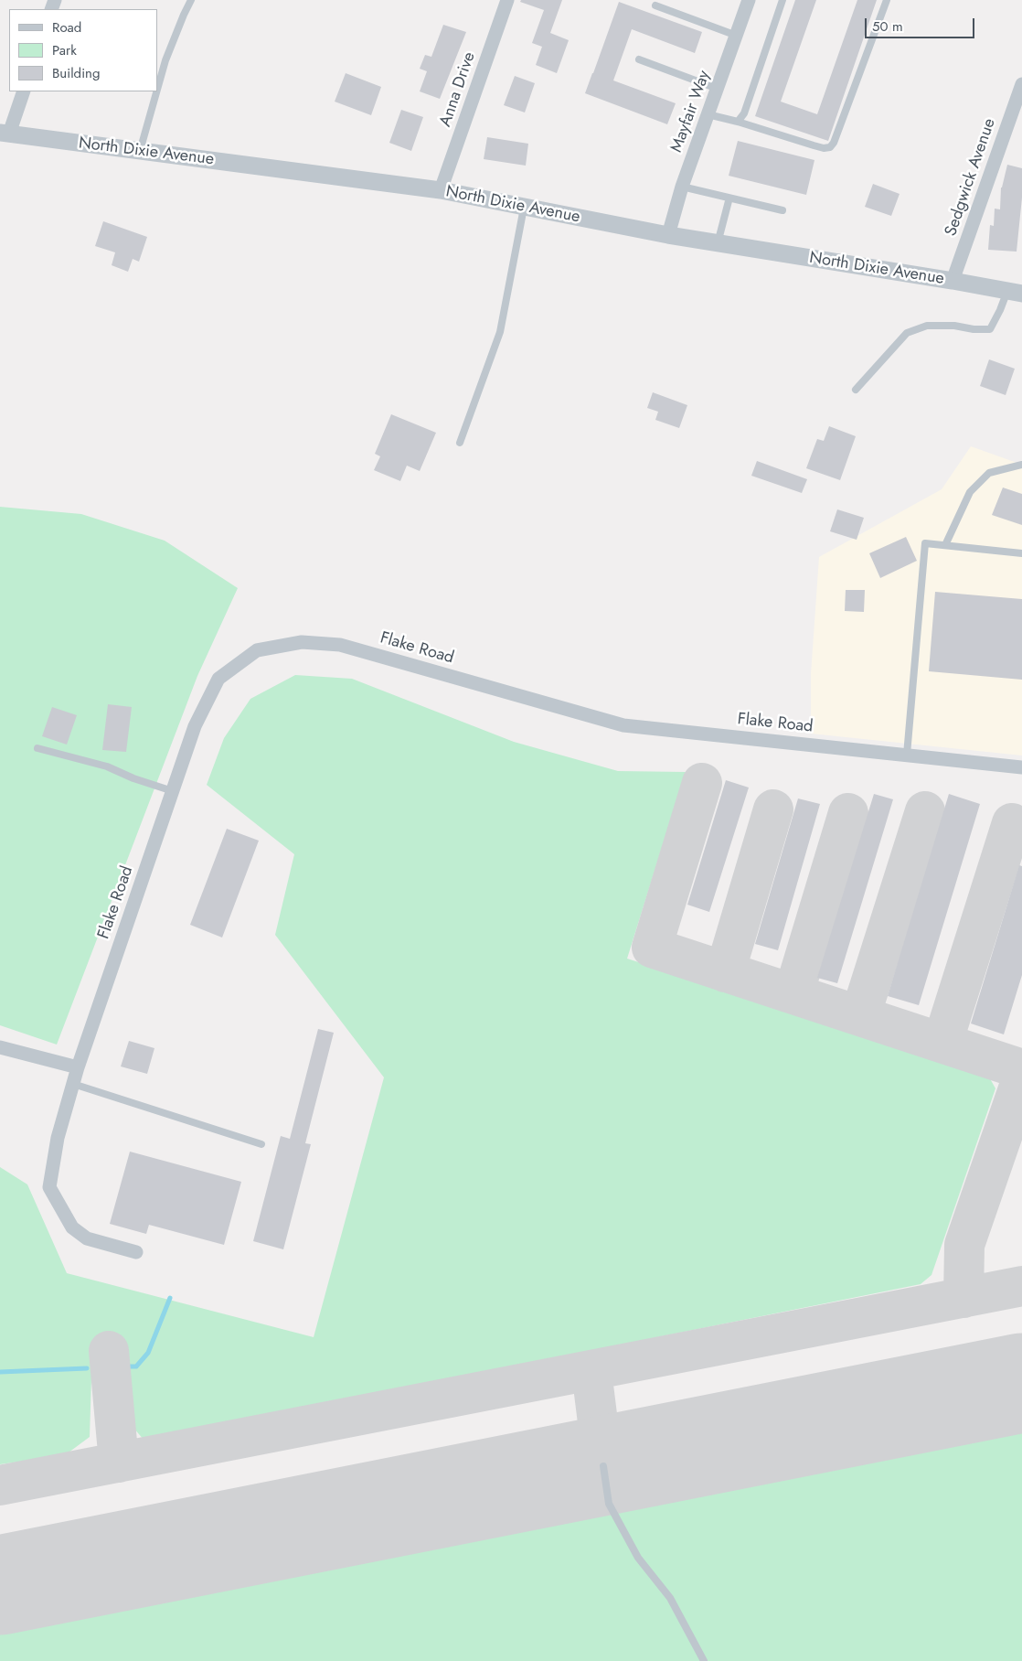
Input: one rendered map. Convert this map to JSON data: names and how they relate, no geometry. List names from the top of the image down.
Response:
{
  "streets": {
    "street": [
      "Anna Drive",
      "Mayfair Way",
      "North Dixie Avenue",
      "Sedgwick Avenue",
      "Flake Road"
    ]
  },
  "crossings": [
    ["Anna Drive", "North Dixie Avenue"],
    ["Mayfair Way", "North Dixie Avenue"],
    ["North Dixie Avenue", "Sedgwick Avenue"]
  ],
  "legend": ["Road", "Park", "Building"],
  "scale_bar": "50 m"
}
